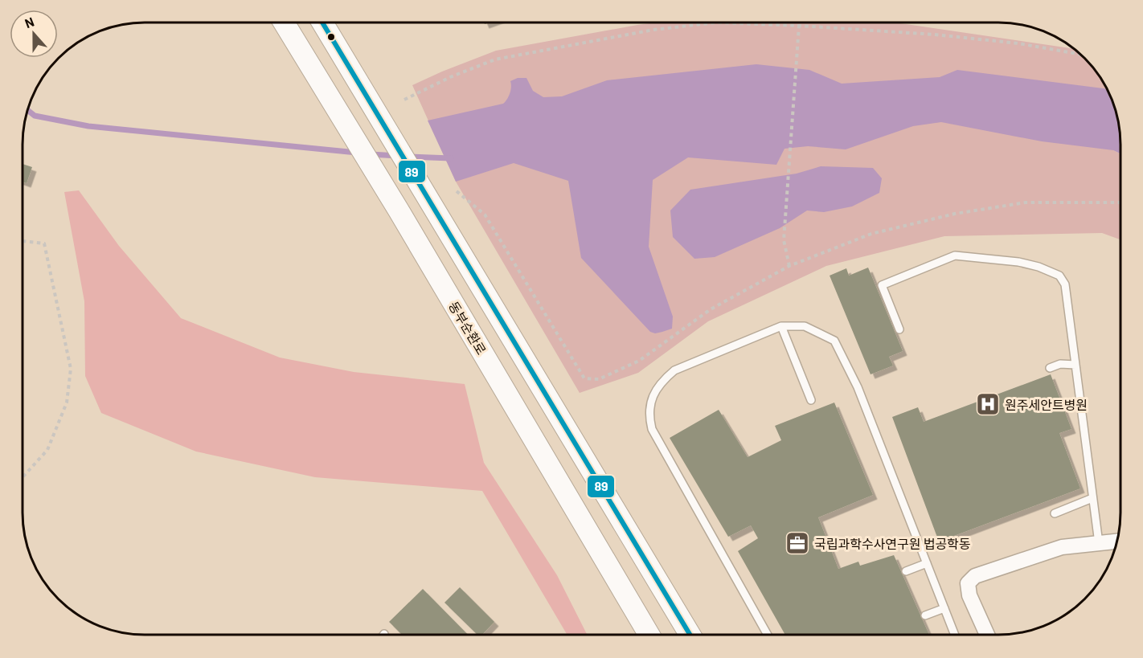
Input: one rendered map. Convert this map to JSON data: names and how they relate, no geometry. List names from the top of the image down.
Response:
{
  "streets": {
    "street": ["동부순환로"]
  },
  "places": {
    "hospital": ["원주세안트병원"],
    "office": ["국립과학수사연구원 법공학동"]
  },
  "lines": ["transit line 89"],
  "north": "top"
}
